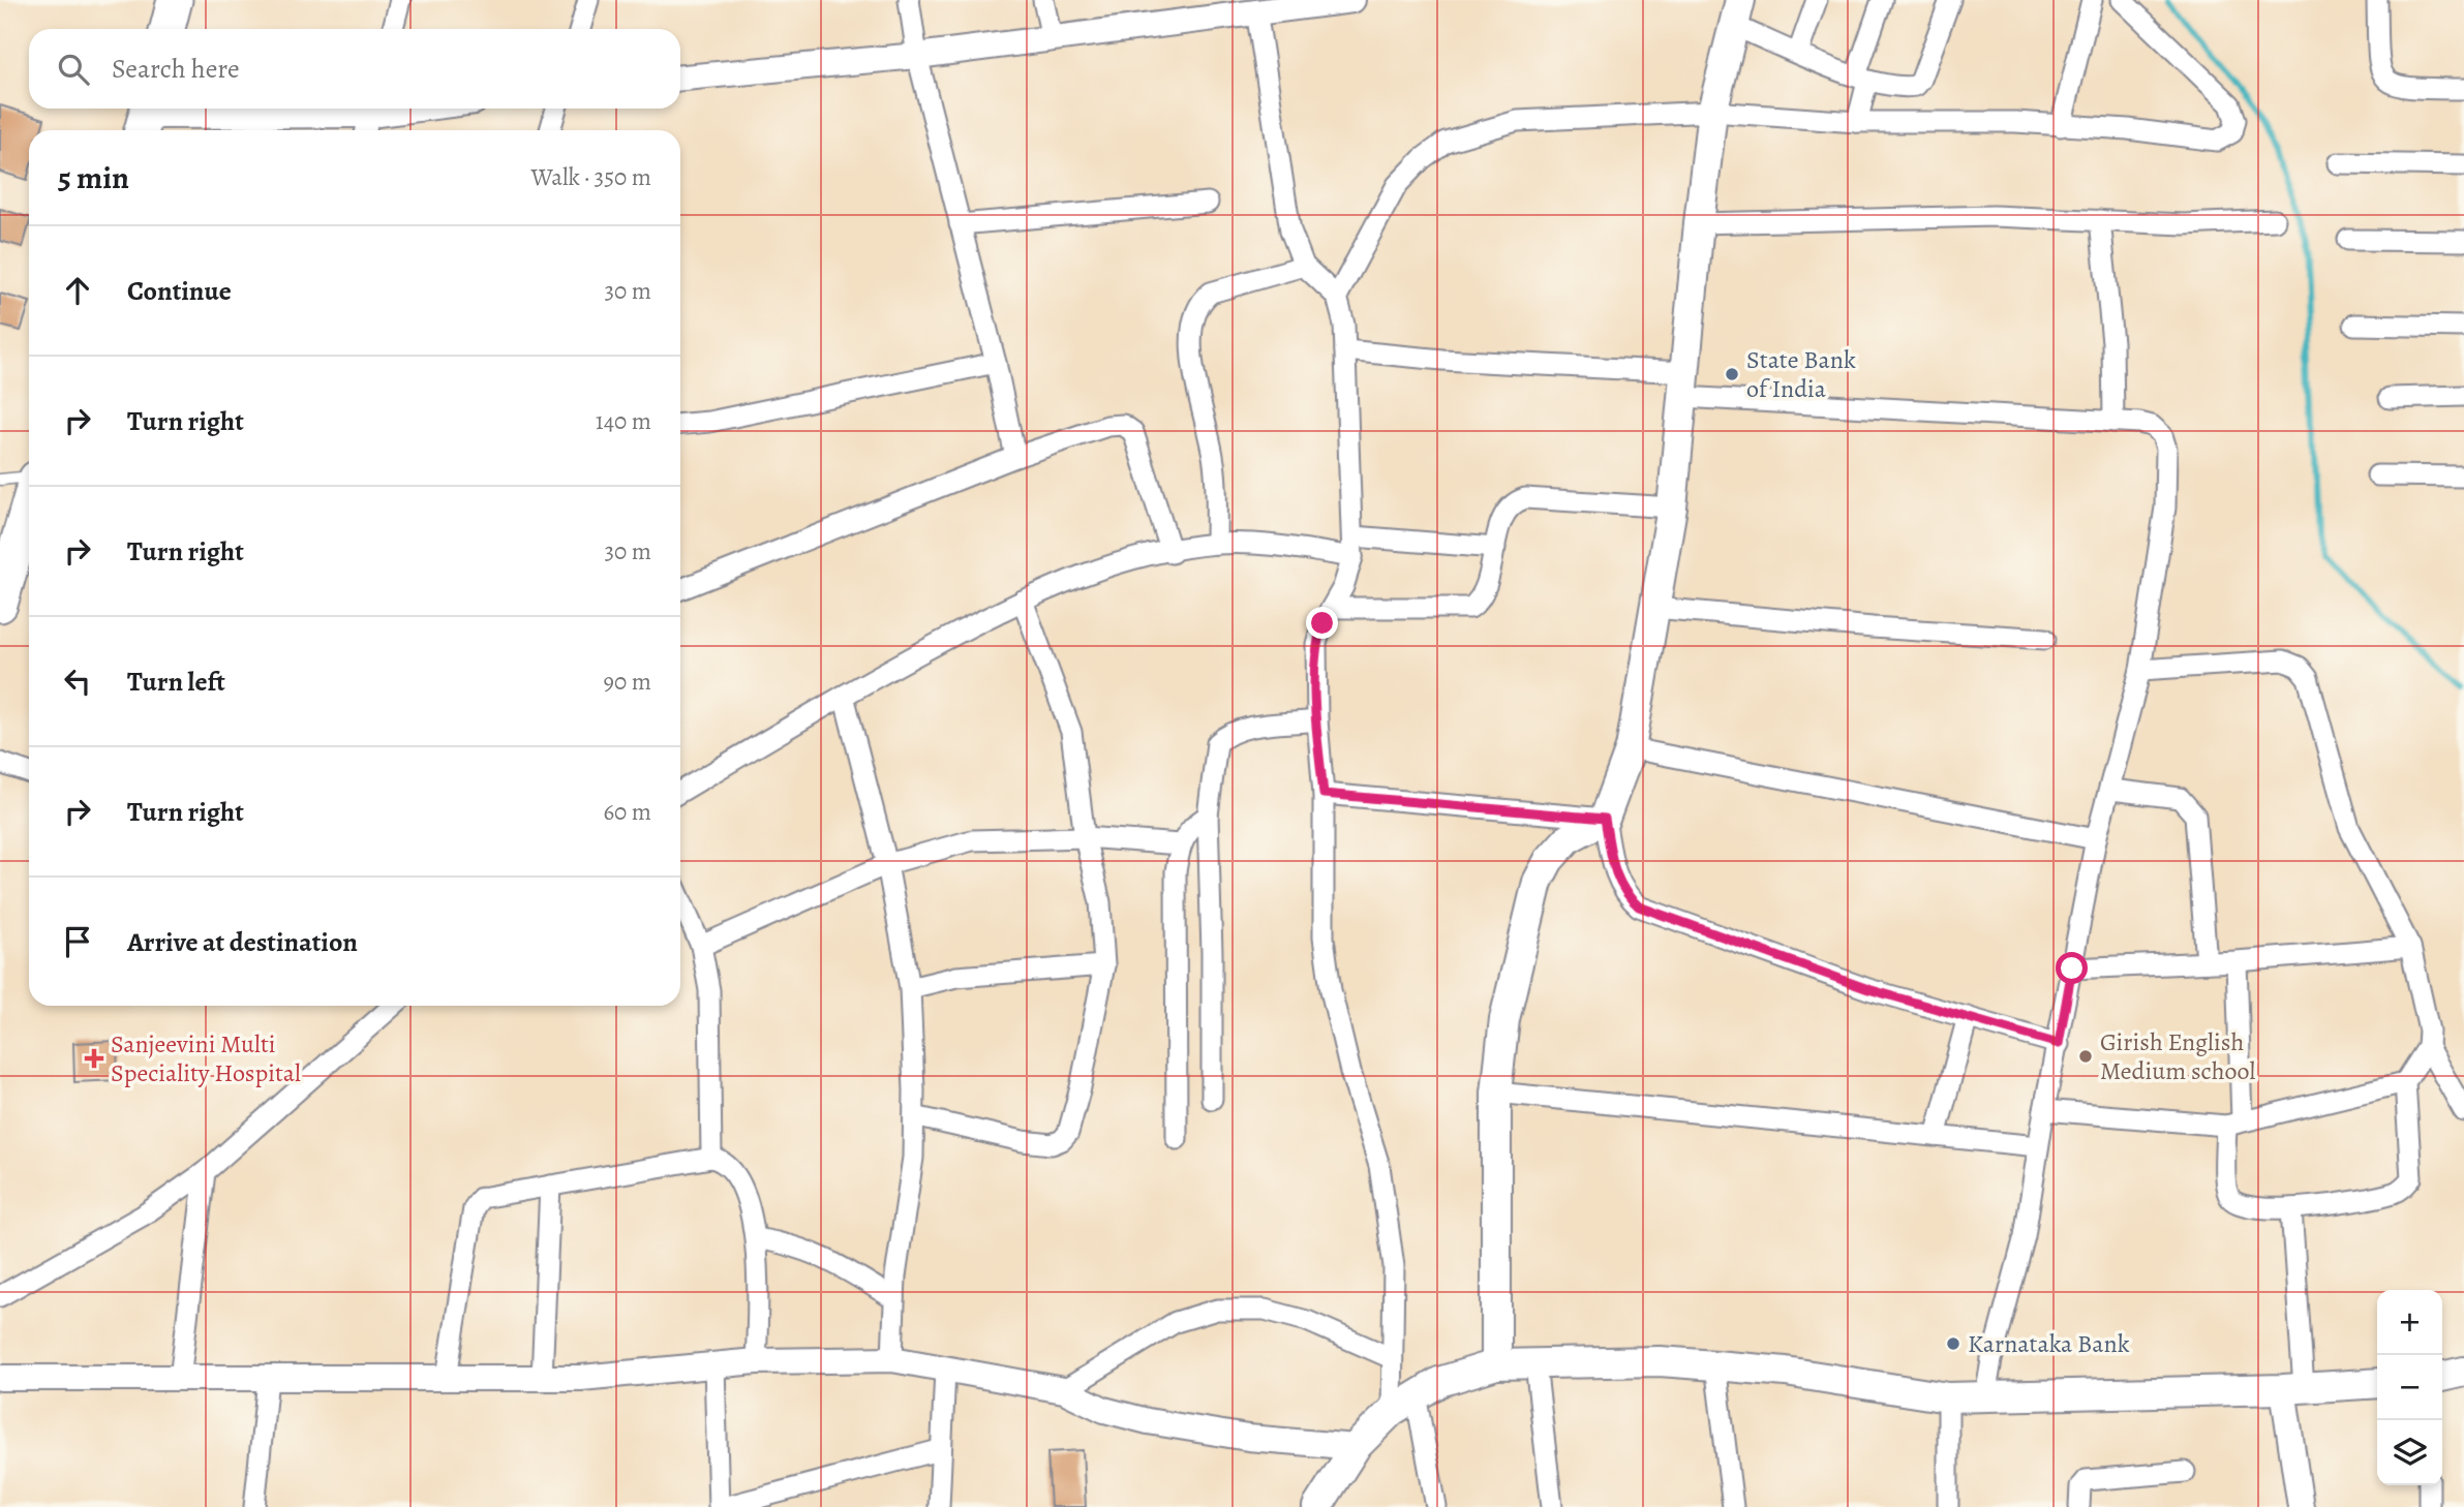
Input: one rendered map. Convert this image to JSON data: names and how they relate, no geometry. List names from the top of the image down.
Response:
{
  "places": {
    "other": ["State Bank of India", "Girish English Medium school", "Karnataka Bank"],
    "health": ["Sanjeevini Multi Speciality Hospital"]
  },
  "page": {
    "search": "Search here",
    "heading": ["5 min", "Walk · 350 m"],
    "list": [
      ["Continue", "30 m"],
      ["Turn right", "140 m"],
      ["Turn right", "30 m"],
      ["Turn left", "90 m"],
      ["Turn right", "60 m"],
      "Arrive at destination"
    ],
    "map_buttons": ["+", "−"]
  }
}
